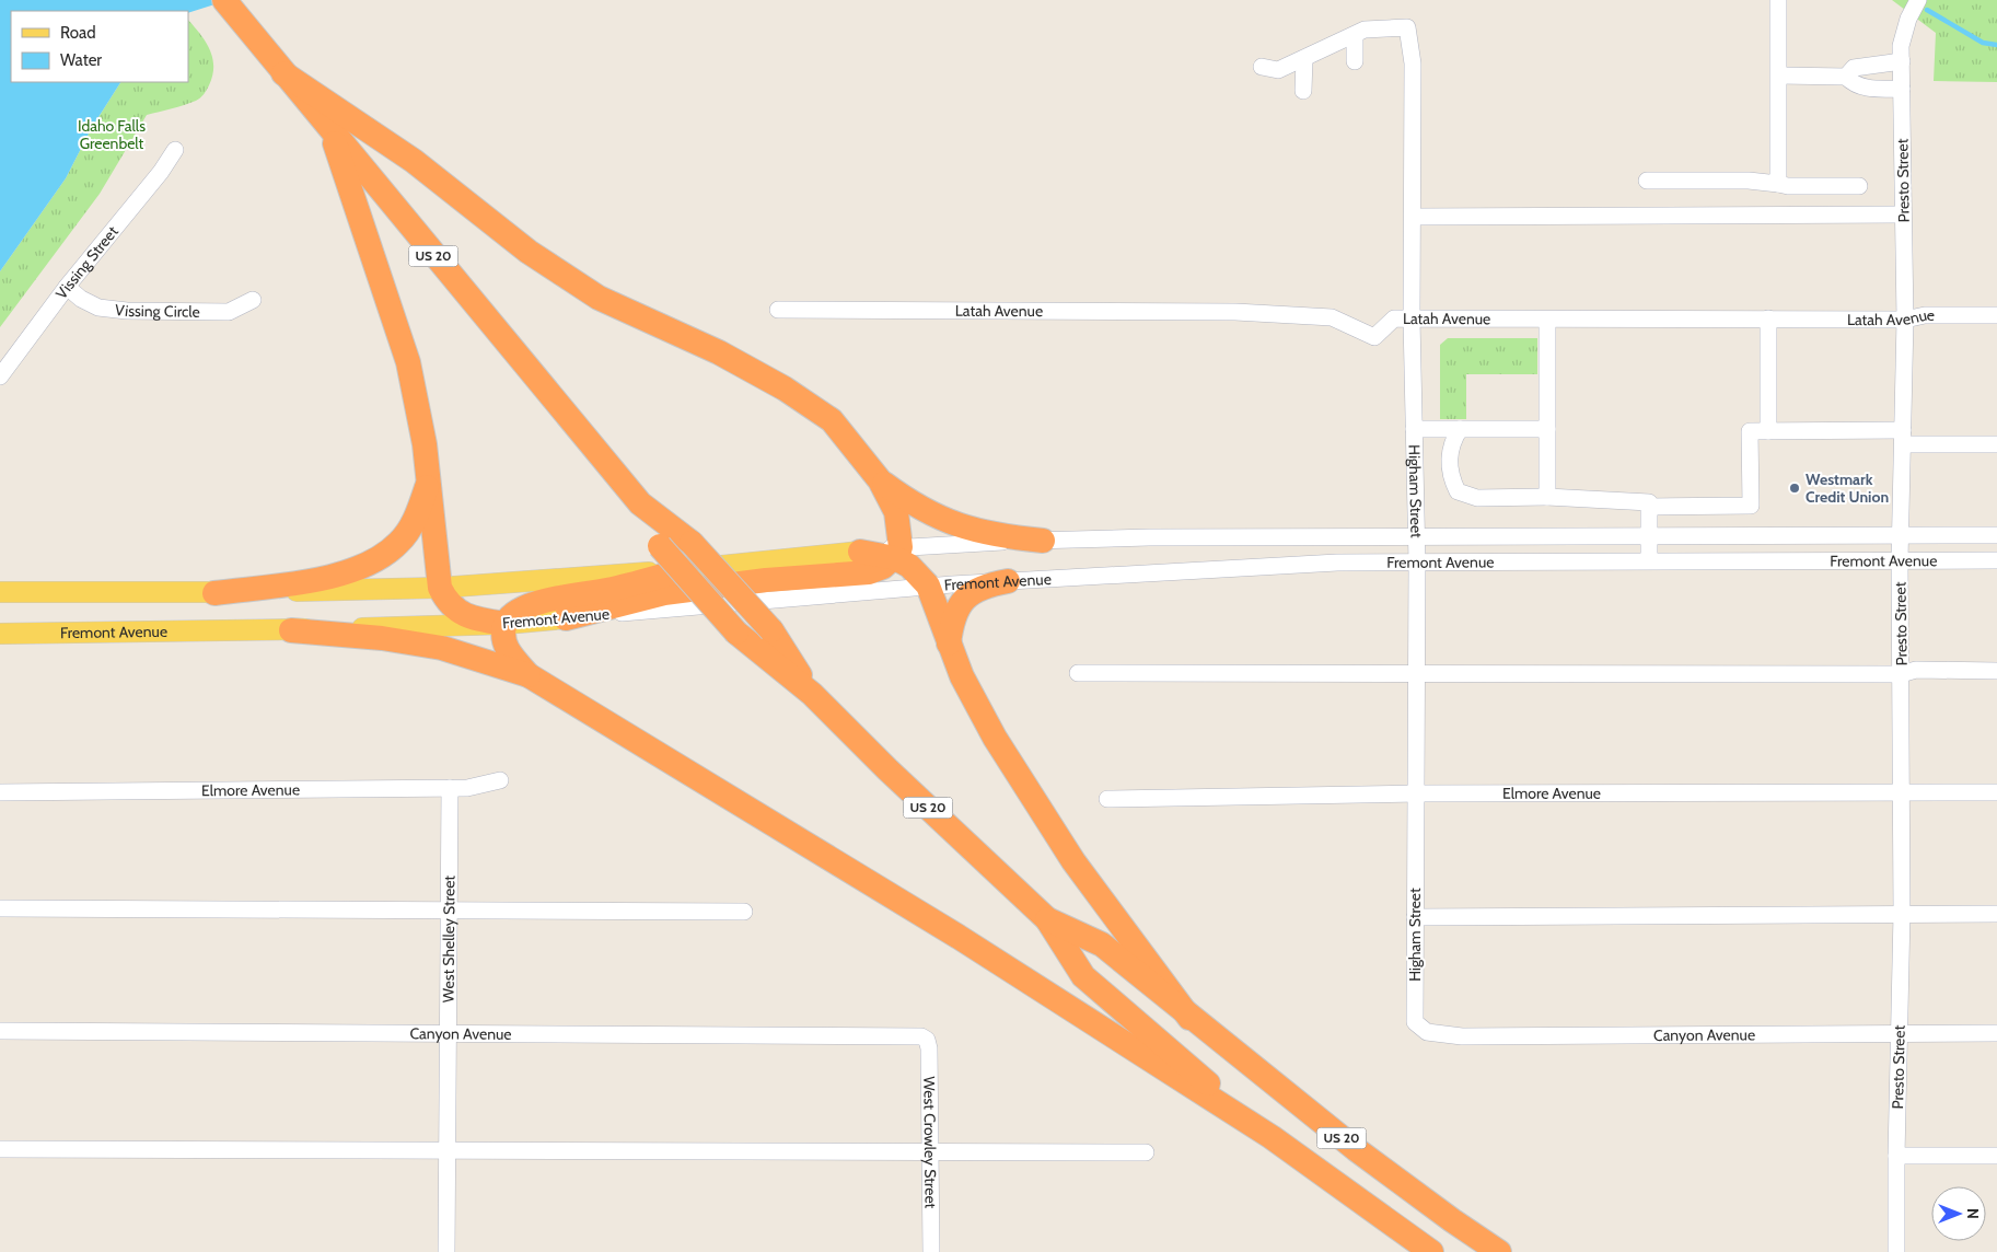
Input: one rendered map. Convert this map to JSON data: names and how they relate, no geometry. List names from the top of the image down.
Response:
{
  "streets": {
    "highway": ["US 20"],
    "main road": ["Fremont Avenue"],
    "street": [
      "Presto Street",
      "Vissing Street",
      "Vissing Circle",
      "Latah Avenue",
      "Higham Street",
      "Elmore Avenue",
      "West Shelley Street",
      "Canyon Avenue",
      "West Crowley Street"
    ]
  },
  "crossings": [
    ["Presto Street", "Latah Avenue"],
    ["Presto Street", "Fremont Avenue"],
    ["Presto Street", "Elmore Avenue"],
    ["Presto Street", "Canyon Avenue"],
    ["Vissing Street", "Vissing Circle"],
    ["Latah Avenue", "Higham Street"],
    ["Higham Street", "Fremont Avenue"],
    ["Higham Street", "Elmore Avenue"],
    ["Higham Street", "Canyon Avenue"],
    ["Elmore Avenue", "West Shelley Street"],
    ["West Shelley Street", "Canyon Avenue"],
    ["Canyon Avenue", "West Crowley Street"]
  ],
  "parks": ["Idaho Falls Greenbelt"],
  "places": ["Westmark Credit Union"],
  "legend": ["Road", "Water"],
  "north": "right"
}
